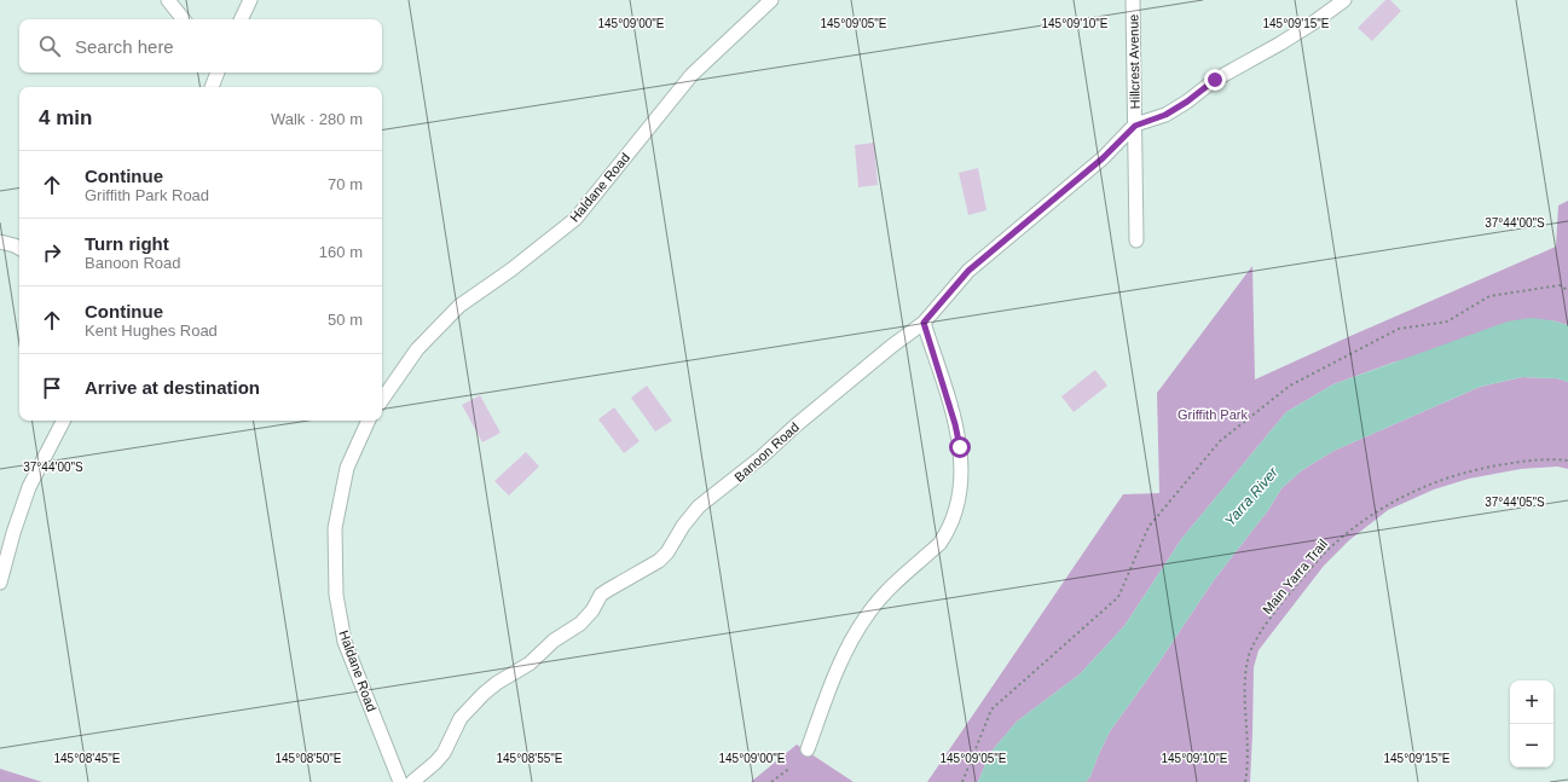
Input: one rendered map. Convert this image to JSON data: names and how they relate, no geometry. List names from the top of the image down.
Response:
{
  "streets": {
    "street": ["Hillcrest Avenue", "Haldane Road", "Banoon Road"],
    "path": ["Main Yarra Trail"]
  },
  "crossings": [
    ["Hillcrest Avenue", "Banoon Road"]
  ],
  "water": ["Yarra River"],
  "parks": ["Griffith Park"],
  "page": {
    "search": "Search here",
    "heading": ["4 min", "Walk · 280 m"],
    "list": [
      ["Continue", "Griffith Park Road", "70 m"],
      ["Turn right", "Banoon Road", "160 m"],
      ["Continue", "Kent Hughes Road", "50 m"],
      "Arrive at destination"
    ],
    "map_buttons": ["+", "−"]
  },
  "coordinates": [
    "145°09'15\"E",
    "145°09'00\"E",
    "145°09'05\"E",
    "145°09'10\"E",
    "37°44'00\"S",
    "37°44'05\"S",
    "145°08'45\"E",
    "145°08'50\"E",
    "145°08'55\"E"
  ]
}
